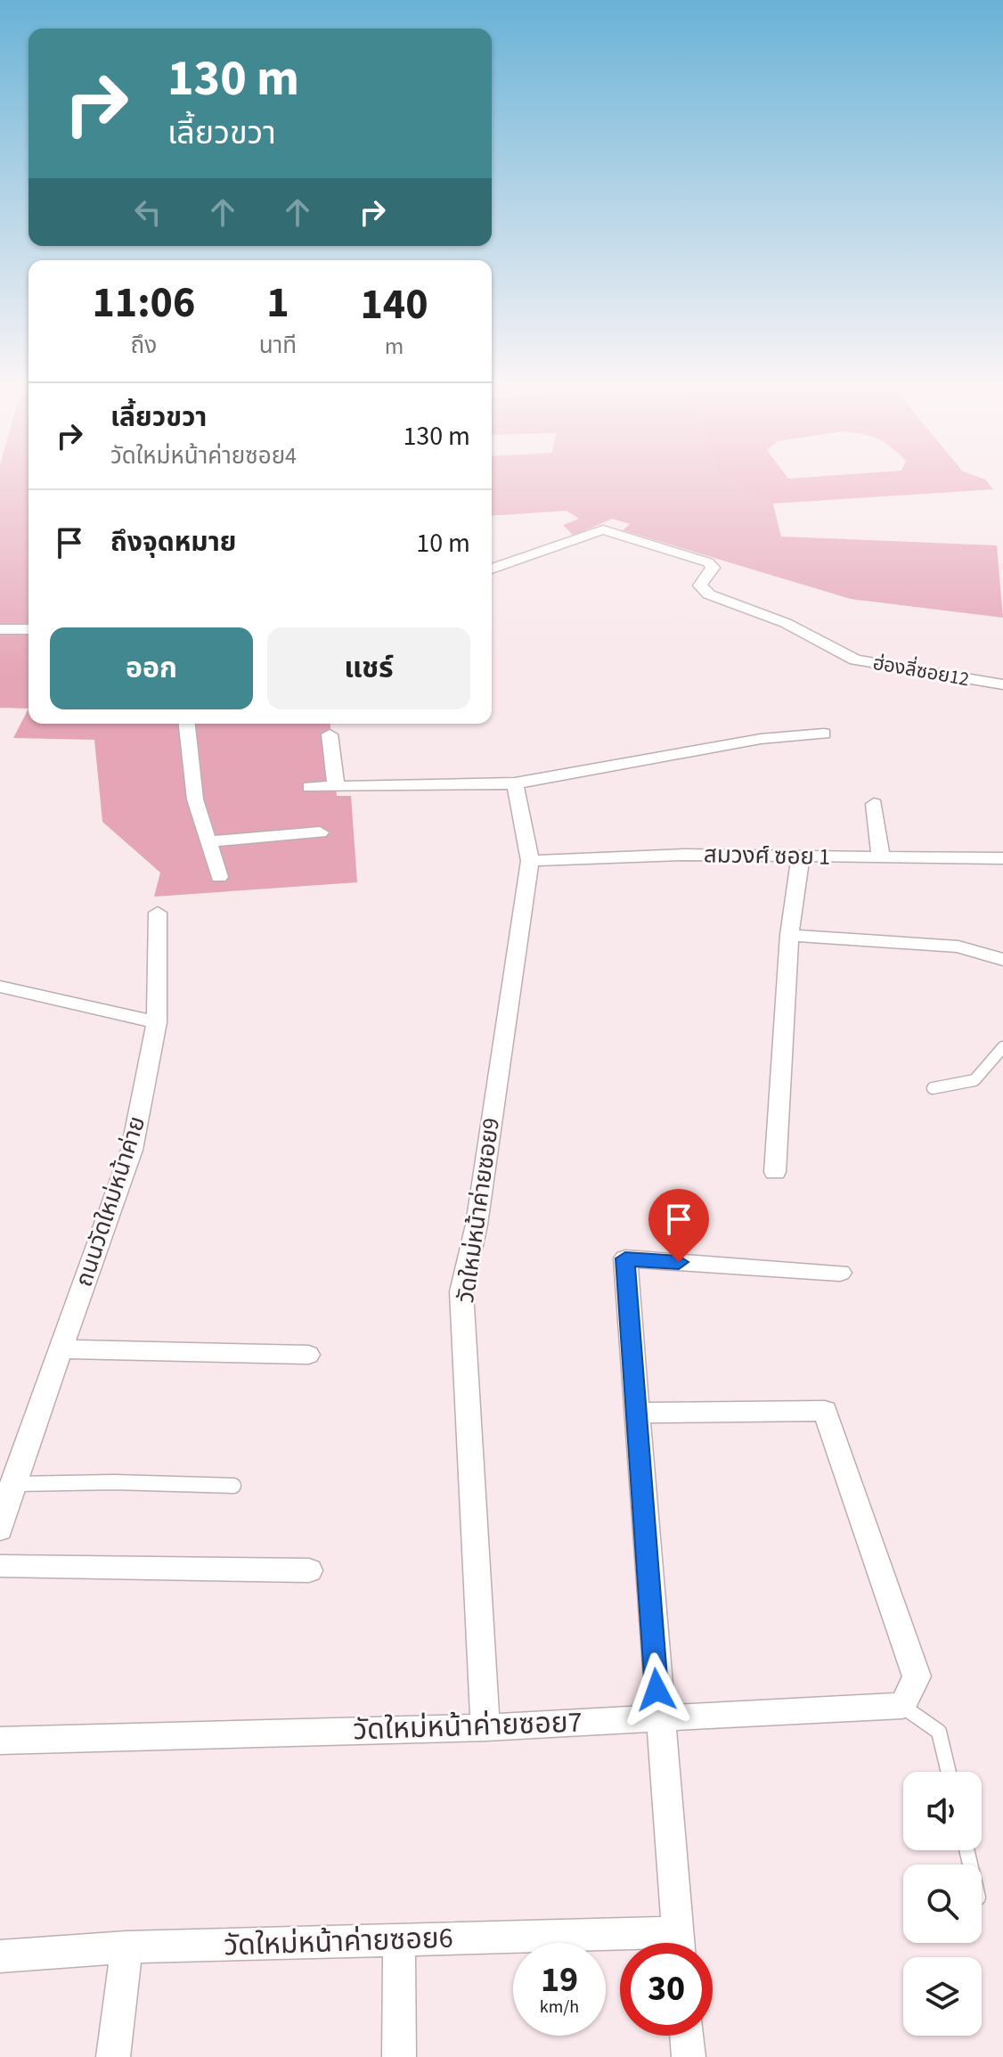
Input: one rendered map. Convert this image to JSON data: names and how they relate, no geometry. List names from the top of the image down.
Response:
{
  "streets": {
    "street": [
      "ฮ่องลี่ซอย12",
      "สมวงศ์ ซอย 1",
      "ถนนวัดใหม่หน้าค่าย",
      "วัดใหม่หน้าค่ายซอย9",
      "วัดใหม่หน้าค่ายซอย7",
      "วัดใหม่หน้าค่ายซอย6"
    ]
  },
  "crossings": [
    ["สมวงศ์ ซอย 1", "วัดใหม่หน้าค่ายซอย9"],
    ["วัดใหม่หน้าค่ายซอย9", "วัดใหม่หน้าค่ายซอย7"]
  ],
  "page": {
    "turn": ["130 m", "เลี้ยวขวา"],
    "eta": [
      "11:06",
      "ถึง",
      "1",
      "นาที",
      "140",
      "m"
    ],
    "list": [
      {
        "name": "เลี้ยวขวา",
        "note": "วัดใหม่หน้าค่ายซอย4",
        "value": "130 m"
      },
      {
        "name": "ถึงจุดหมาย",
        "value": "10 m"
      }
    ],
    "buttons": ["ออก", "แชร์"],
    "speed": "19 km/h",
    "limit": "30"
  }
}
